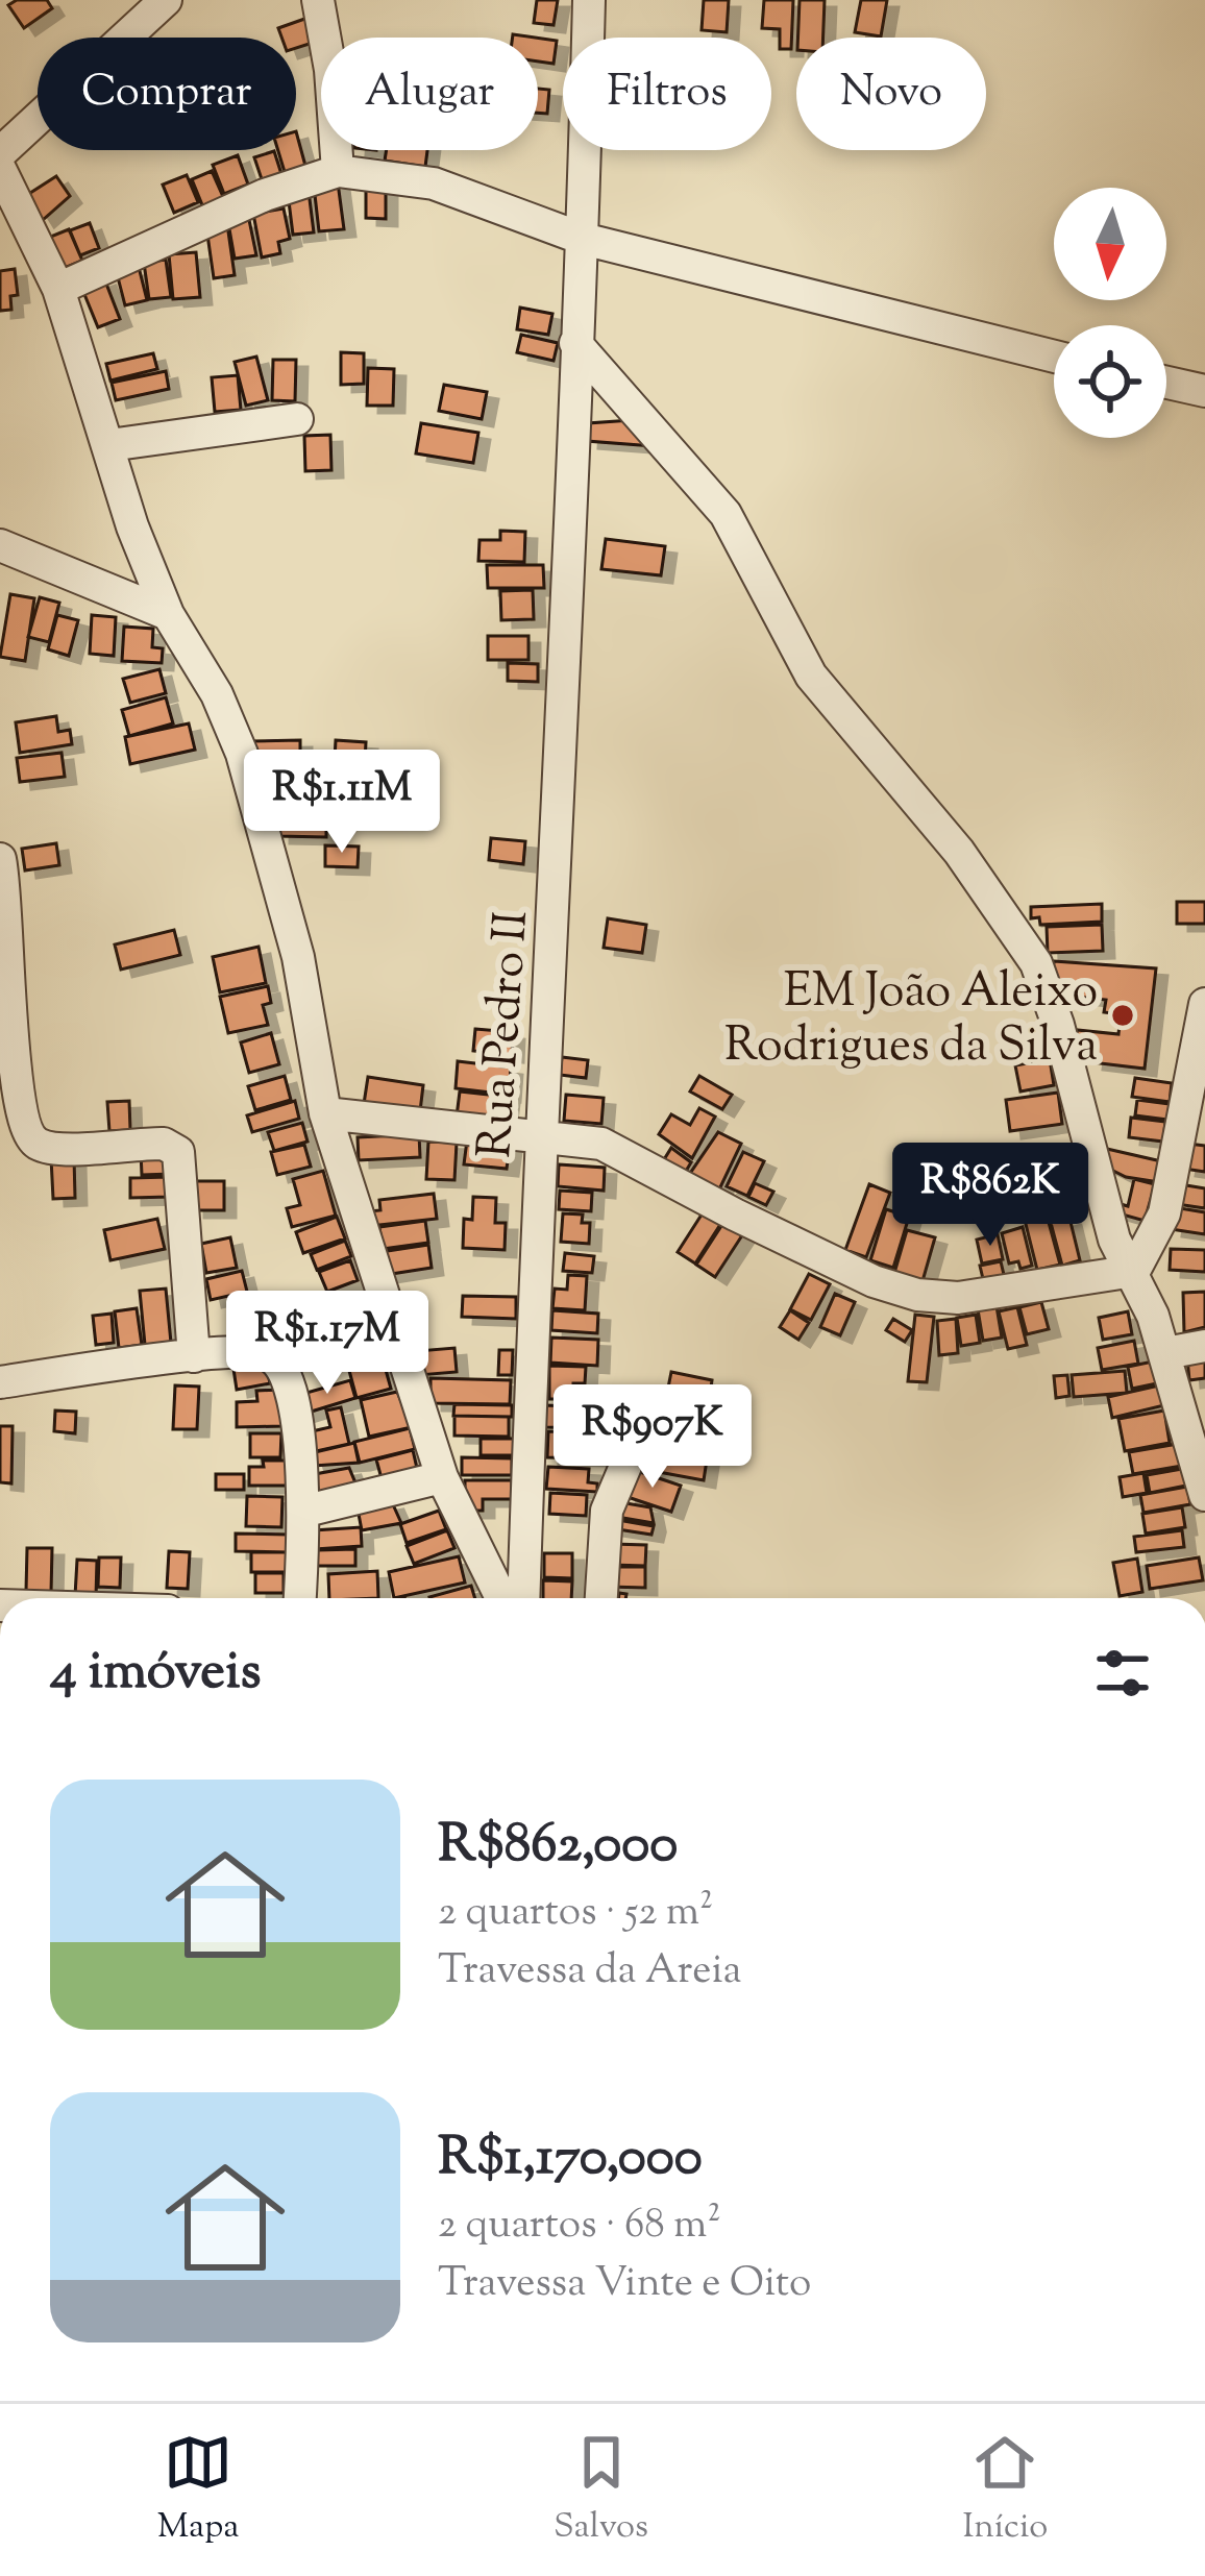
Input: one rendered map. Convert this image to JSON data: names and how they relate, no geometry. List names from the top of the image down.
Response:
{
  "streets": {
    "street": ["Rua Pedro II"]
  },
  "places": ["EM João Aleixo Rodrigues da Silva"],
  "north": "bottom",
  "page": {
    "chip": [
      "Comprar",
      "Alugar",
      "Filtros",
      "Novo"
    ],
    "price": [
      "R$1.11M",
      "R$862K",
      "R$1.17M",
      "R$907K"
    ],
    "heading": "4 imóveis",
    "list": [
      {
        "name": "R$862,000",
        "note": "2 quartos · 52 m² · Travessa da Areia"
      },
      {
        "name": "R$1,170,000",
        "note": "2 quartos · 68 m² · Travessa Vinte e Oito"
      }
    ],
    "tabs": ["Mapa", "Salvos", "Início"]
  }
}
